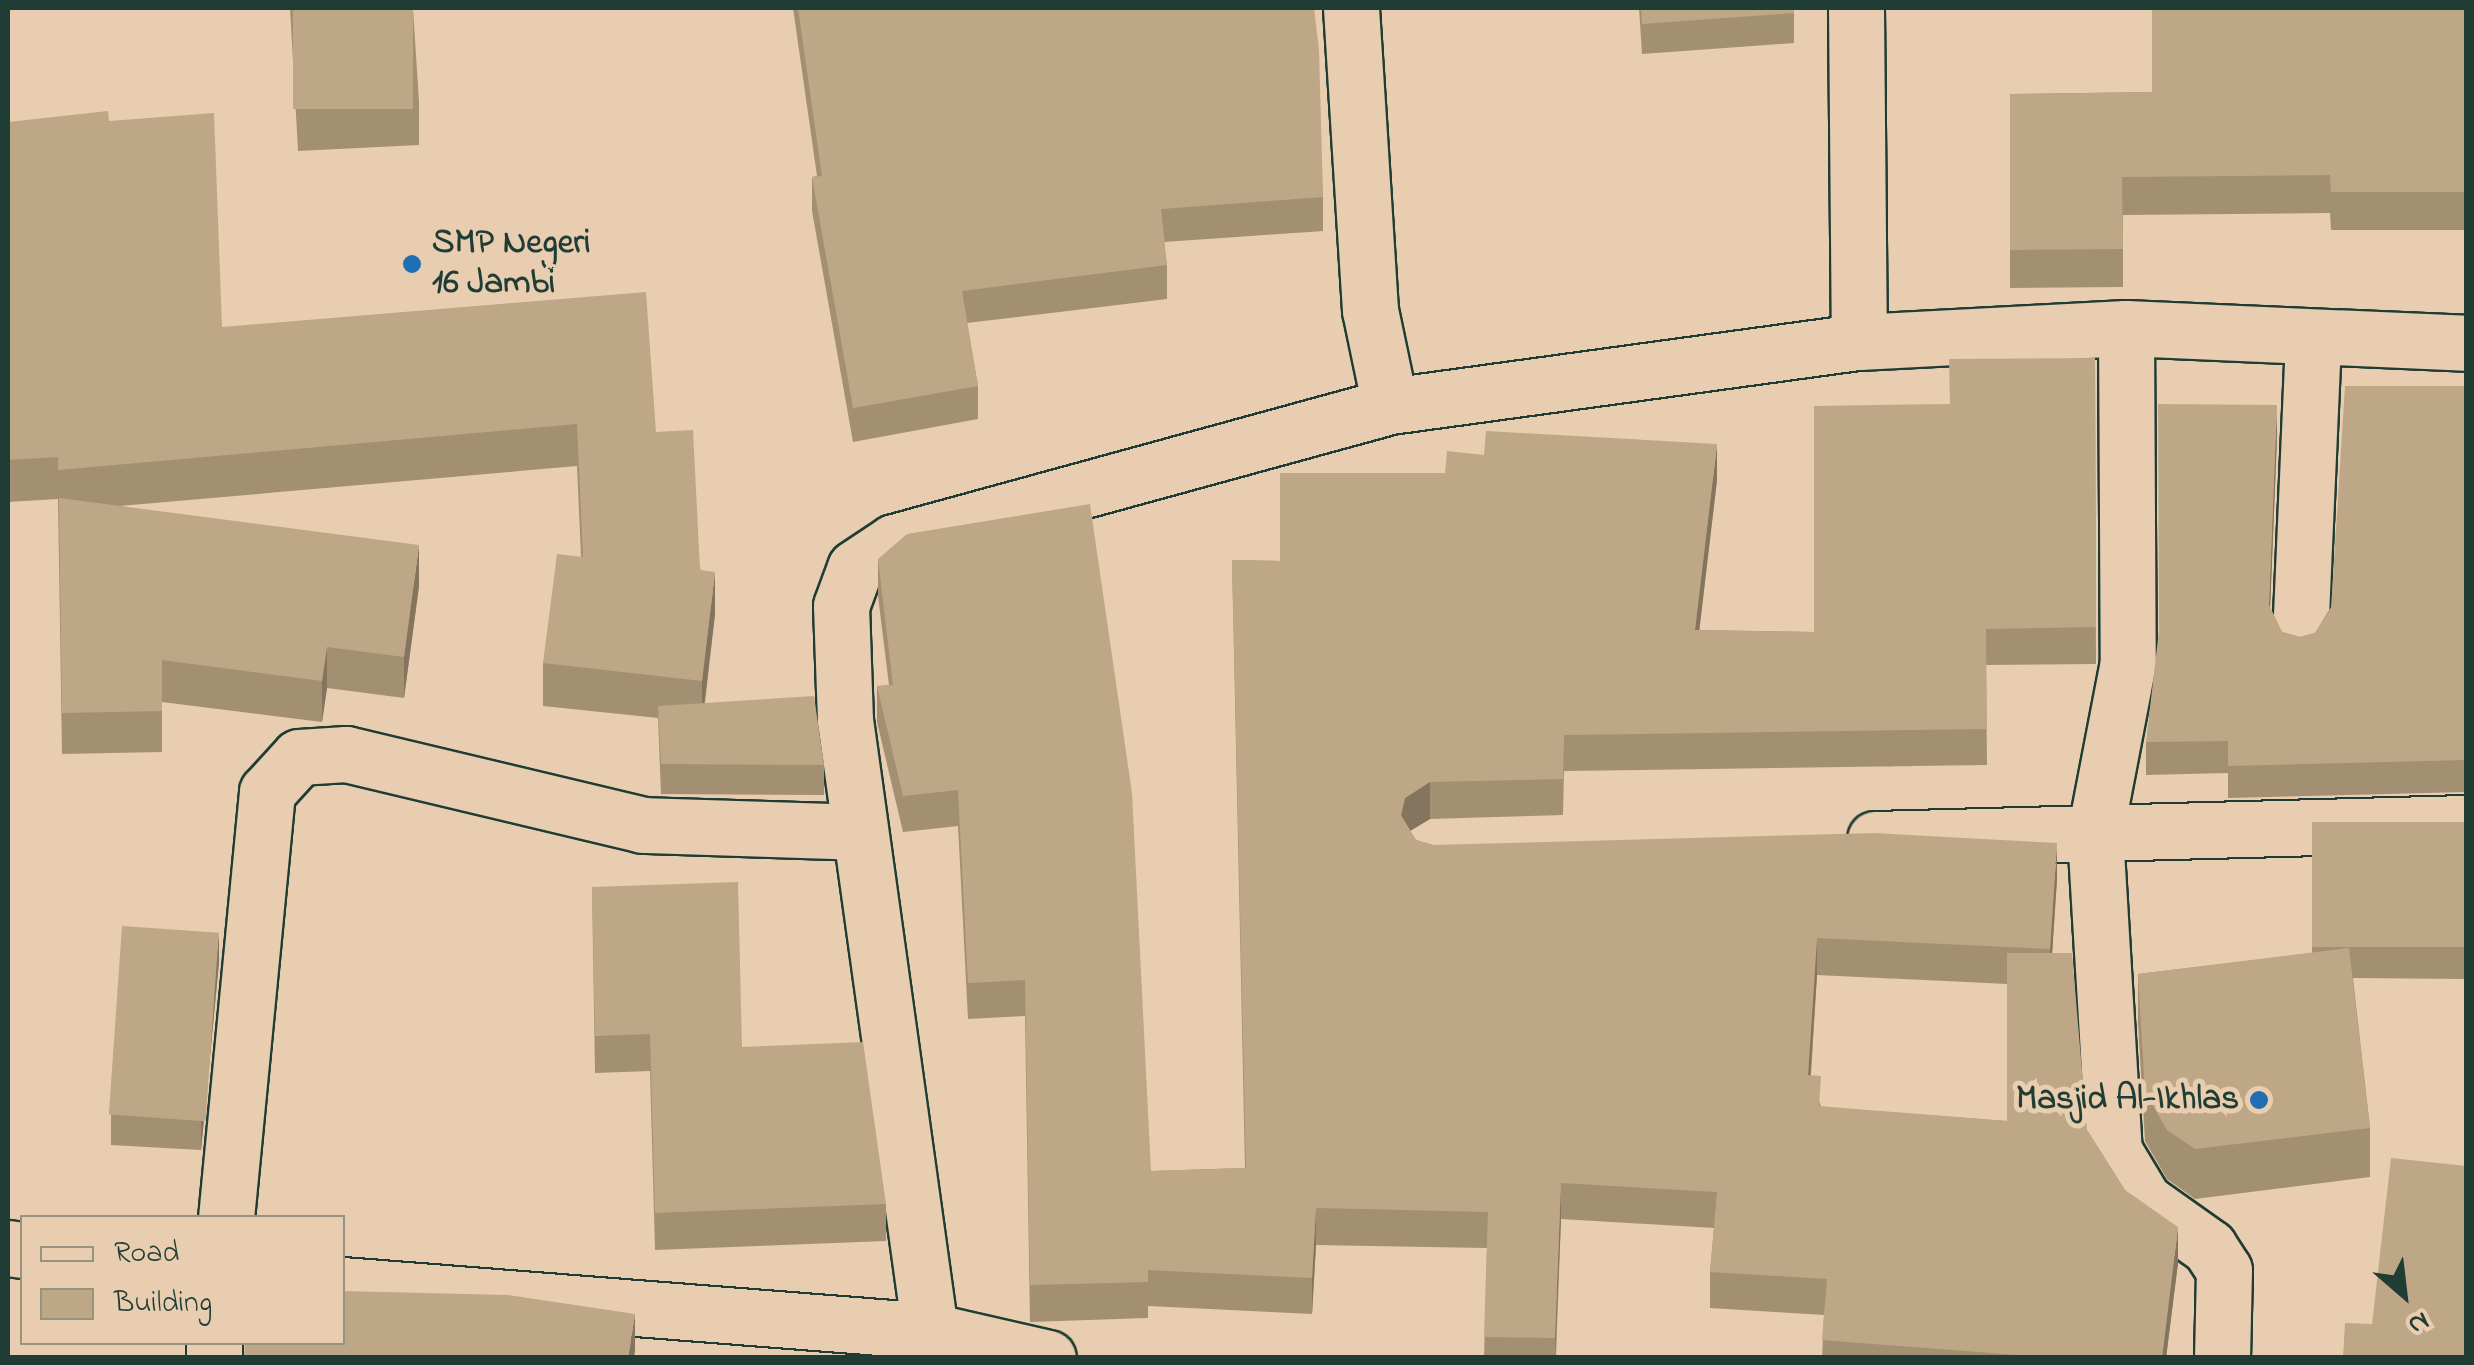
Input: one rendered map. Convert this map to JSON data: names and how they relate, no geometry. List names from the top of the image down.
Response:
{
  "places": ["SMP Negeri 16 Jambi", "Masjid Al-Ikhlas"],
  "legend": ["Road", "Building"],
  "north": "bottom right"
}
